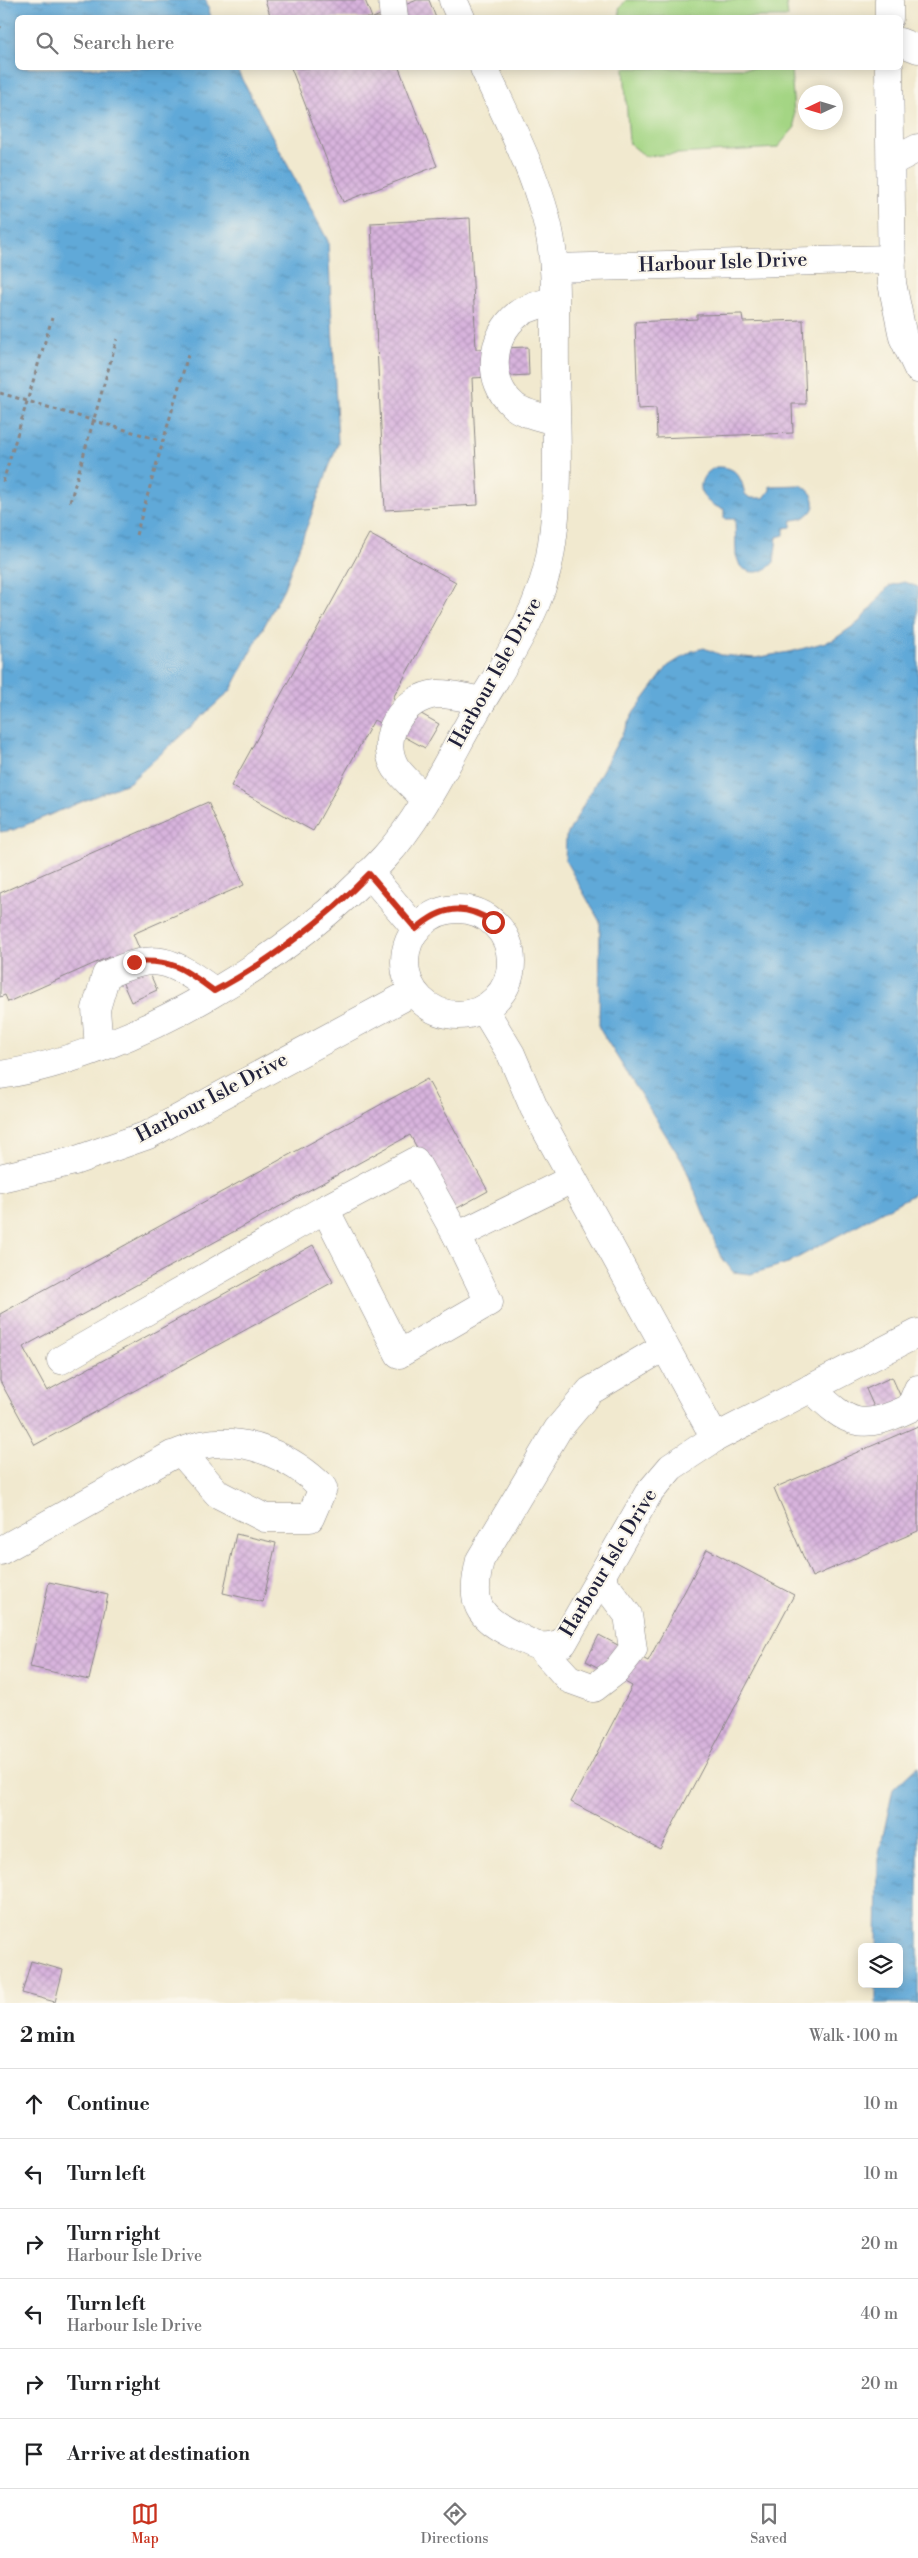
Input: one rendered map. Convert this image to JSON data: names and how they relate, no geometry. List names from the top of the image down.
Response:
{
  "streets": {
    "street": ["Harbour Isle Drive"]
  },
  "north": "left",
  "page": {
    "search": "Search here",
    "heading": ["2 min", "Walk · 100 m"],
    "list": [
      ["Continue", "10 m"],
      ["Turn left", "10 m"],
      ["Turn right", "Harbour Isle Drive", "20 m"],
      ["Turn left", "Harbour Isle Drive", "40 m"],
      ["Turn right", "20 m"],
      "Arrive at destination"
    ],
    "nav": ["Map", "Directions", "Saved"]
  }
}
